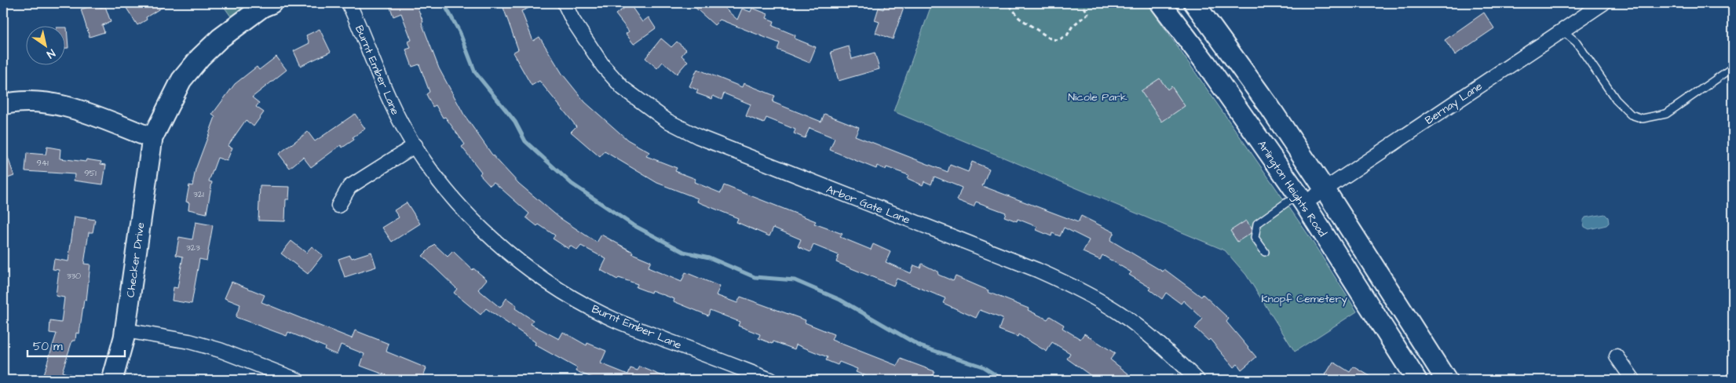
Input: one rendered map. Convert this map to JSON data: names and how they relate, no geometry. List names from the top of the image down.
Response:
{
  "streets": {
    "main road": ["Arlington Heights Road", "Checker Drive"],
    "street": ["Burnt Ember Lane", "Bernay Lane", "Arbor Gate Lane"]
  },
  "crossings": [
    ["Bernay Lane", "Arlington Heights Road"]
  ],
  "parks": ["Nicole Park", "Knopf Cemetery"],
  "house_numbers": [
    "941",
    "951",
    "321",
    "323",
    "330"
  ],
  "scale_bar": "50 m",
  "north": "bottom right"
}
